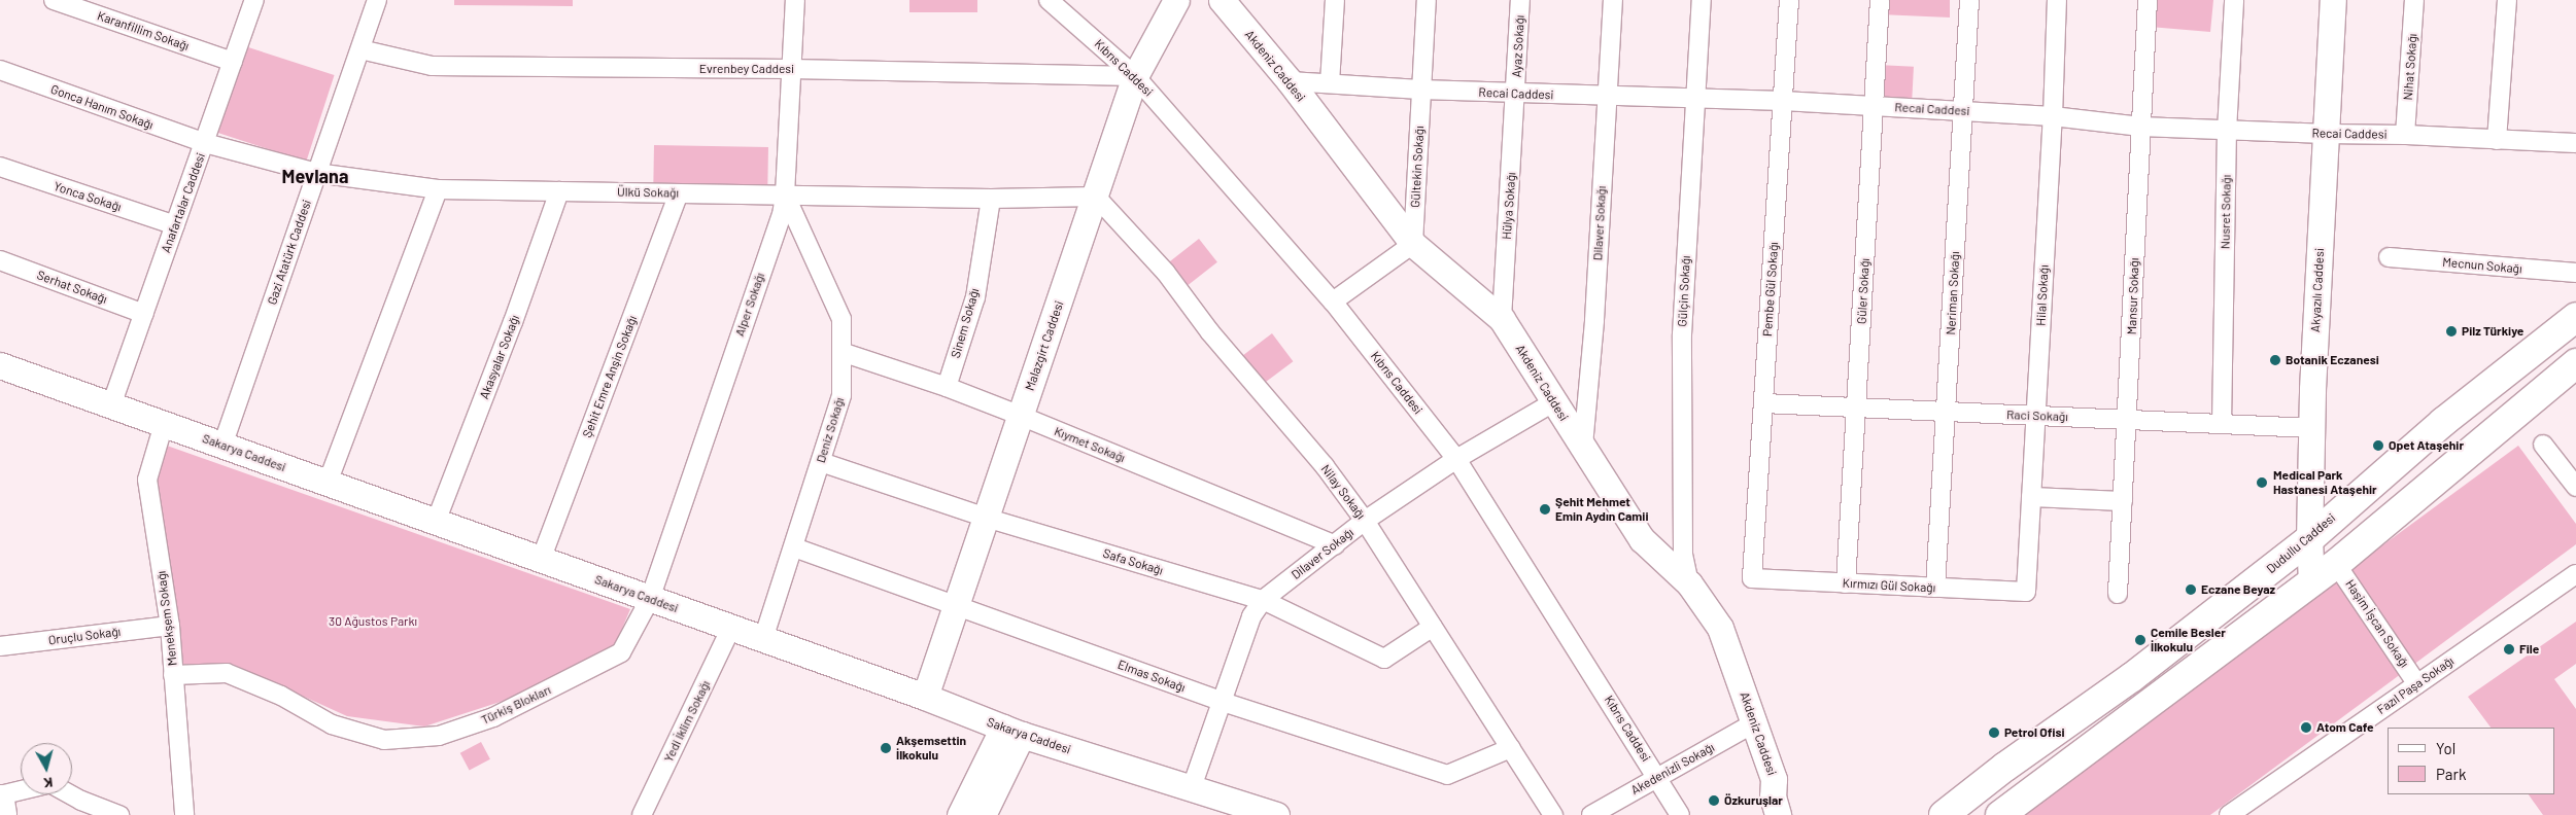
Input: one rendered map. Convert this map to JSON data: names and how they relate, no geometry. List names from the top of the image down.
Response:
{
  "streets": {
    "main road": ["Dudullu Caddesi"],
    "street": [
      "Karanfillim Sokağı",
      "Ayaz Sokağı",
      "Akdeniz Caddesi",
      "Nihat Sokağı",
      "Kıbrıs Caddesi",
      "Evrenbey Caddesi",
      "Recai Caddesi",
      "Gonca Hanım Sokağı",
      "Gültekin Sokağı",
      "Ülkü Sokağı",
      "Yonca Sokağı",
      "Anafartalar Caddesi",
      "Hülya Sokağı",
      "Nusret Sokağı",
      "Dilaver Sokağı",
      "Gazi Atatürk Caddesi",
      "Mecnun Sokağı",
      "Serhat Sokağı",
      "Pembe Gül Sokağı",
      "Akyazılı Caddesi",
      "Gülçin Sokağı",
      "Güler Sokağı",
      "Neriman Sokağı",
      "Hilal Sokağı",
      "Mansur Sokağı",
      "Alper Sokağı",
      "Sinem Sokağı",
      "Malazgirt Caddesi",
      "Akasyalar Sokağı",
      "Şehit Emre Anşin Sokağı",
      "Raci Sokağı",
      "Deniz Sokağı",
      "Kıymet Sokağı",
      "Sakarya Caddesi",
      "Nilay Sokağı",
      "Safa Sokağı",
      "Kırmızı Gül Sokağı",
      "Menekşem Sokağı",
      "Haşim İşcan Sokağı",
      "Oruçlu Sokağı",
      "Elmas Sokağı",
      "Fazıl Paşa Sokağı",
      "Türkiş Blokları",
      "Yedi İklim Sokağı",
      "Akedenizli Sokağı"
    ]
  },
  "crossings": [
    ["Karanfillim Sokağı", "Anafartalar Caddesi"],
    ["Ayaz Sokağı", "Recai Caddesi"],
    ["Ayaz Sokağı", "Hülya Sokağı"],
    ["Akdeniz Caddesi", "Recai Caddesi"],
    ["Akdeniz Caddesi", "Gültekin Sokağı"],
    ["Akdeniz Caddesi", "Hülya Sokağı"],
    ["Akdeniz Caddesi", "Dilaver Sokağı"],
    ["Akdeniz Caddesi", "Gülçin Sokağı"],
    ["Akdeniz Caddesi", "Akedenizli Sokağı"],
    ["Nihat Sokağı", "Recai Caddesi"],
    ["Kıbrıs Caddesi", "Evrenbey Caddesi"],
    ["Kıbrıs Caddesi", "Dilaver Sokağı"],
    ["Kıbrıs Caddesi", "Malazgirt Caddesi"],
    ["Kıbrıs Caddesi", "Akedenizli Sokağı"],
    ["Evrenbey Caddesi", "Gazi Atatürk Caddesi"],
    ["Evrenbey Caddesi", "Alper Sokağı"],
    ["Evrenbey Caddesi", "Malazgirt Caddesi"],
    ["Recai Caddesi", "Gültekin Sokağı"],
    ["Recai Caddesi", "Hülya Sokağı"],
    ["Recai Caddesi", "Nusret Sokağı"],
    ["Recai Caddesi", "Dilaver Sokağı"],
    ["Recai Caddesi", "Pembe Gül Sokağı"],
    ["Recai Caddesi", "Akyazılı Caddesi"],
    ["Recai Caddesi", "Gülçin Sokağı"],
    ["Recai Caddesi", "Güler Sokağı"],
    ["Recai Caddesi", "Neriman Sokağı"],
    ["Recai Caddesi", "Hilal Sokağı"],
    ["Recai Caddesi", "Mansur Sokağı"],
    ["Gonca Hanım Sokağı", "Ülkü Sokağı"],
    ["Gonca Hanım Sokağı", "Anafartalar Caddesi"],
    ["Ülkü Sokağı", "Anafartalar Caddesi"],
    ["Ülkü Sokağı", "Gazi Atatürk Caddesi"],
    ["Ülkü Sokağı", "Alper Sokağı"],
    ["Ülkü Sokağı", "Sinem Sokağı"],
    ["Ülkü Sokağı", "Malazgirt Caddesi"],
    ["Ülkü Sokağı", "Akasyalar Sokağı"],
    ["Ülkü Sokağı", "Şehit Emre Anşin Sokağı"],
    ["Ülkü Sokağı", "Deniz Sokağı"],
    ["Ülkü Sokağı", "Nilay Sokağı"],
    ["Yonca Sokağı", "Anafartalar Caddesi"],
    ["Anafartalar Caddesi", "Serhat Sokağı"],
    ["Anafartalar Caddesi", "Sakarya Caddesi"],
    ["Nusret Sokağı", "Raci Sokağı"],
    ["Dilaver Sokağı", "Kıymet Sokağı"],
    ["Dilaver Sokağı", "Sakarya Caddesi"],
    ["Dilaver Sokağı", "Nilay Sokağı"],
    ["Dilaver Sokağı", "Safa Sokağı"],
    ["Dilaver Sokağı", "Elmas Sokağı"],
    ["Gazi Atatürk Caddesi", "Sakarya Caddesi"],
    ["Pembe Gül Sokağı", "Raci Sokağı"],
    ["Pembe Gül Sokağı", "Kırmızı Gül Sokağı"],
    ["Akyazılı Caddesi", "Raci Sokağı"],
    ["Akyazılı Caddesi", "Dudullu Caddesi"],
    ["Güler Sokağı", "Raci Sokağı"],
    ["Güler Sokağı", "Kırmızı Gül Sokağı"],
    ["Neriman Sokağı", "Raci Sokağı"],
    ["Neriman Sokağı", "Kırmızı Gül Sokağı"],
    ["Hilal Sokağı", "Raci Sokağı"],
    ["Hilal Sokağı", "Kırmızı Gül Sokağı"],
    ["Mansur Sokağı", "Raci Sokağı"],
    ["Alper Sokağı", "Deniz Sokağı"],
    ["Alper Sokağı", "Sakarya Caddesi"],
    ["Alper Sokağı", "Türkiş Blokları"],
    ["Sinem Sokağı", "Kıymet Sokağı"],
    ["Malazgirt Caddesi", "Kıymet Sokağı"],
    ["Malazgirt Caddesi", "Sakarya Caddesi"],
    ["Malazgirt Caddesi", "Nilay Sokağı"],
    ["Malazgirt Caddesi", "Safa Sokağı"],
    ["Malazgirt Caddesi", "Elmas Sokağı"],
    ["Akasyalar Sokağı", "Sakarya Caddesi"],
    ["Şehit Emre Anşin Sokağı", "Sakarya Caddesi"],
    ["Deniz Sokağı", "Kıymet Sokağı"],
    ["Deniz Sokağı", "Sakarya Caddesi"],
    ["Deniz Sokağı", "Safa Sokağı"],
    ["Deniz Sokağı", "Elmas Sokağı"],
    ["Sakarya Caddesi", "Menekşem Sokağı"],
    ["Sakarya Caddesi", "Türkiş Blokları"],
    ["Sakarya Caddesi", "Yedi İklim Sokağı"],
    ["Nilay Sokağı", "Safa Sokağı"],
    ["Nilay Sokağı", "Elmas Sokağı"],
    ["Menekşem Sokağı", "Oruçlu Sokağı"],
    ["Menekşem Sokağı", "Türkiş Blokları"],
    ["Haşim İşcan Sokağı", "Fazıl Paşa Sokağı"]
  ],
  "districts": ["Mevlana"],
  "parks": ["30 Ağustos Parkı"],
  "places": [
    "Pilz Türkiye",
    "Botanik Eczanesi",
    "Opet Ataşehir",
    "Medical Park Hastanesi Ataşehir",
    "Şehit Mehmet Emin Aydın Camii",
    "Eczane Beyaz",
    "Cemile Besler İlkokulu",
    "File",
    "Atom Cafe",
    "Petrol Ofisi",
    "Akşemsettin İlkokulu",
    "Özkuruşlar"
  ],
  "legend": ["Yol", "Park"],
  "north": "bottom"
}
